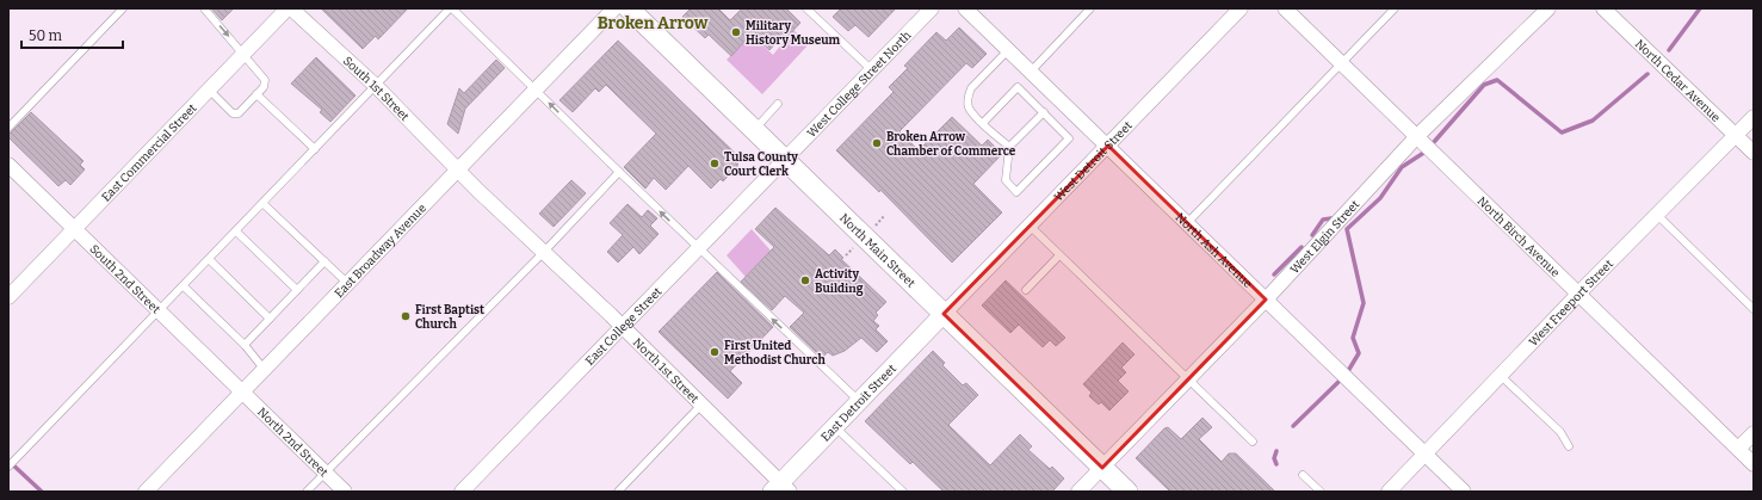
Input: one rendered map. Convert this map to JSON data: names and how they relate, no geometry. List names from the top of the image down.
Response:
{
  "streets": {
    "main road": ["North Main Street"],
    "street": [
      "North Cedar Avenue",
      "West College Street North",
      "South 1st Street",
      "East Commercial Street",
      "West Detroit Street",
      "North Birch Avenue",
      "West Elgin Street",
      "East Broadway Avenue",
      "North Ash Avenue",
      "South 2nd Street",
      "West Freeport Street",
      "East College Street",
      "North 1st Street",
      "East Detroit Street",
      "North 2nd Street"
    ]
  },
  "crossings": [
    ["North Cedar Avenue", "West Freeport Street"],
    ["West College Street North", "North Main Street"],
    ["West College Street North", "East College Street"],
    ["South 1st Street", "East Broadway Avenue"],
    ["South 1st Street", "North 1st Street"],
    ["East Commercial Street", "South 2nd Street"],
    ["West Detroit Street", "North Main Street"],
    ["West Detroit Street", "North Ash Avenue"],
    ["West Detroit Street", "East Detroit Street"],
    ["North Birch Avenue", "West Elgin Street"],
    ["North Birch Avenue", "West Freeport Street"],
    ["West Elgin Street", "North Main Street"],
    ["West Elgin Street", "North Ash Avenue"],
    ["North Main Street", "East College Street"],
    ["North Main Street", "East Detroit Street"],
    ["East Broadway Avenue", "South 2nd Street"],
    ["East Broadway Avenue", "North 1st Street"],
    ["East Broadway Avenue", "North 2nd Street"],
    ["North Ash Avenue", "West Freeport Street"],
    ["South 2nd Street", "North 2nd Street"],
    ["East College Street", "North 1st Street"],
    ["North 1st Street", "East Detroit Street"]
  ],
  "districts": ["Broken Arrow"],
  "places": [
    "Military History Museum",
    "Broken Arrow Chamber of Commerce",
    "Tulsa County Court Clerk",
    "Activity Building",
    "First Baptist Church",
    "First United Methodist Church"
  ],
  "scale_bar": "50 m"
}
